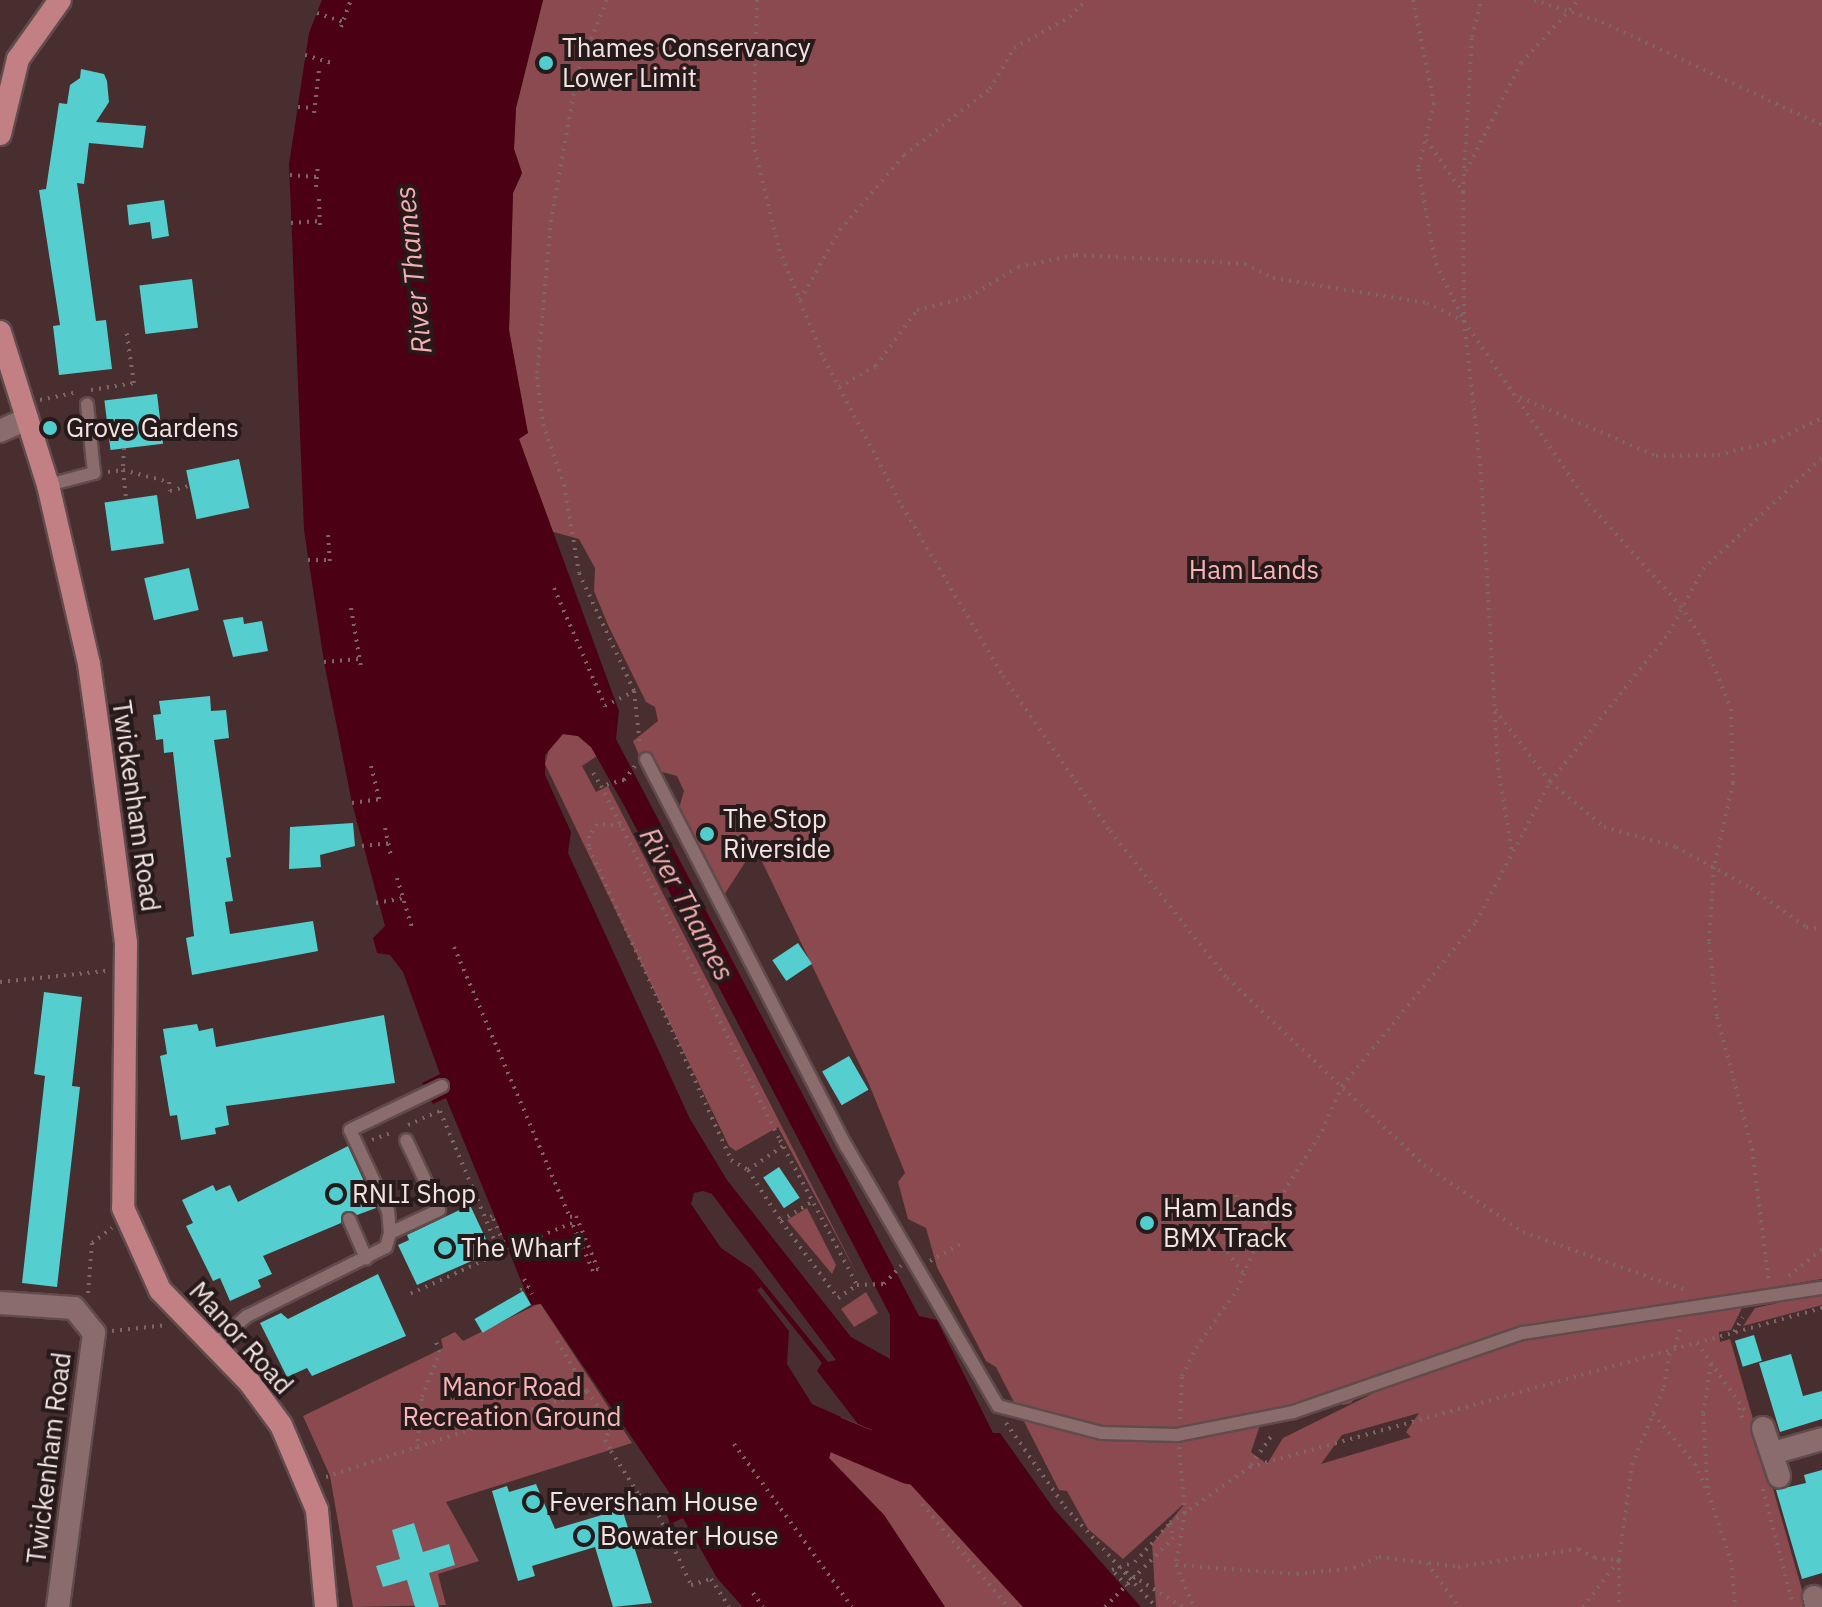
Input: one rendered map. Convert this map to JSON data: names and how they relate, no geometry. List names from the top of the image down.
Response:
{
  "streets": {
    "main road": ["Twickenham Road", "Manor Road"]
  },
  "crossings": [
    ["Twickenham Road", "Manor Road"]
  ],
  "water": ["River Thames"],
  "parks": ["Ham Lands", "Manor Road Recreation Ground"],
  "places": [
    "Thames Conservancy Lower Limit",
    "Grove Gardens",
    "The Stop Riverside",
    "RNLI Shop",
    "Ham Lands BMX Track",
    "The Wharf",
    "Feversham House",
    "Bowater House"
  ]
}
